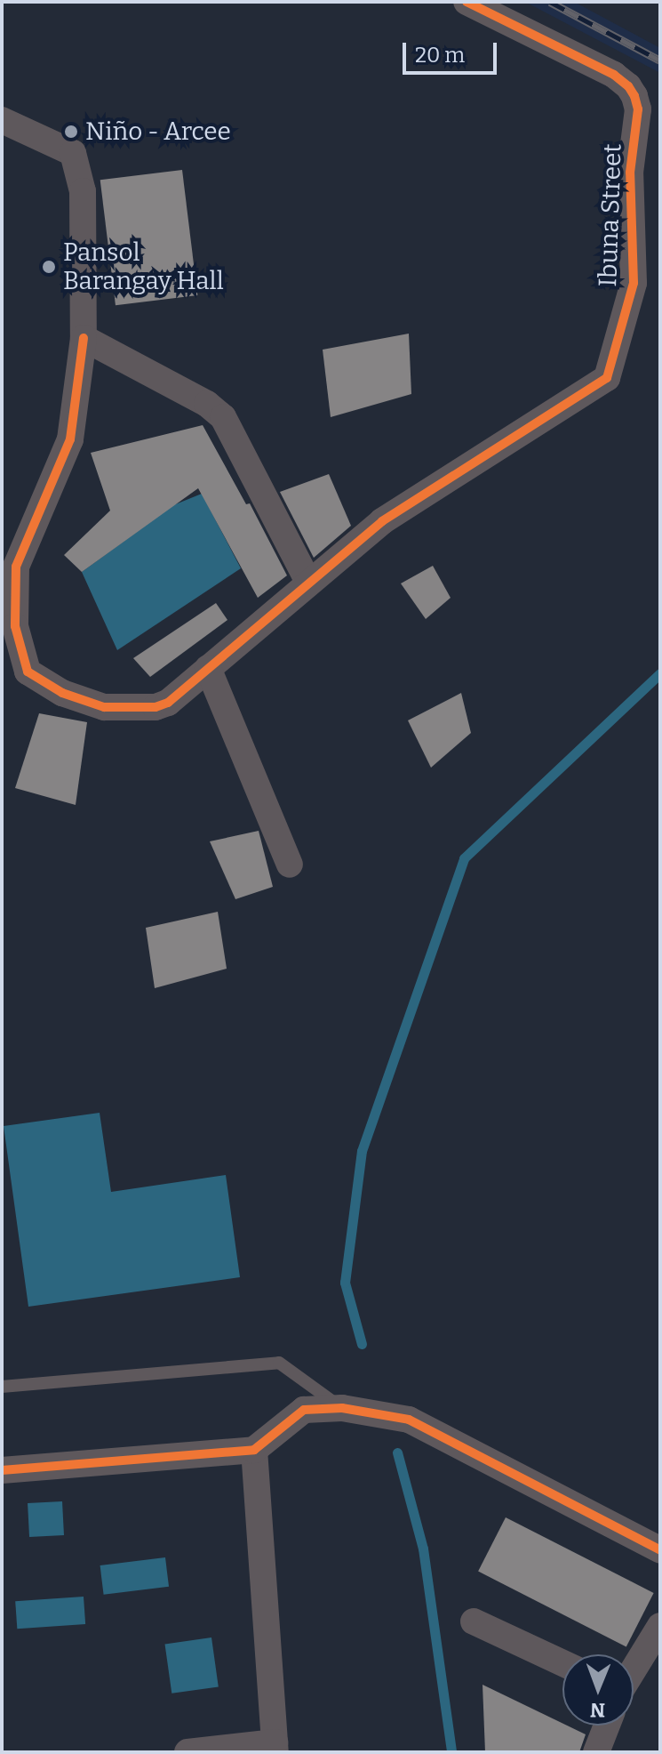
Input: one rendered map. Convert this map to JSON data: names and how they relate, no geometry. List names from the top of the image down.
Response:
{
  "streets": {
    "street": ["Ibuna Street"]
  },
  "places": ["Niño - Arcee", "Pansol Barangay Hall"],
  "scale_bar": "20 m",
  "north": "bottom"
}
